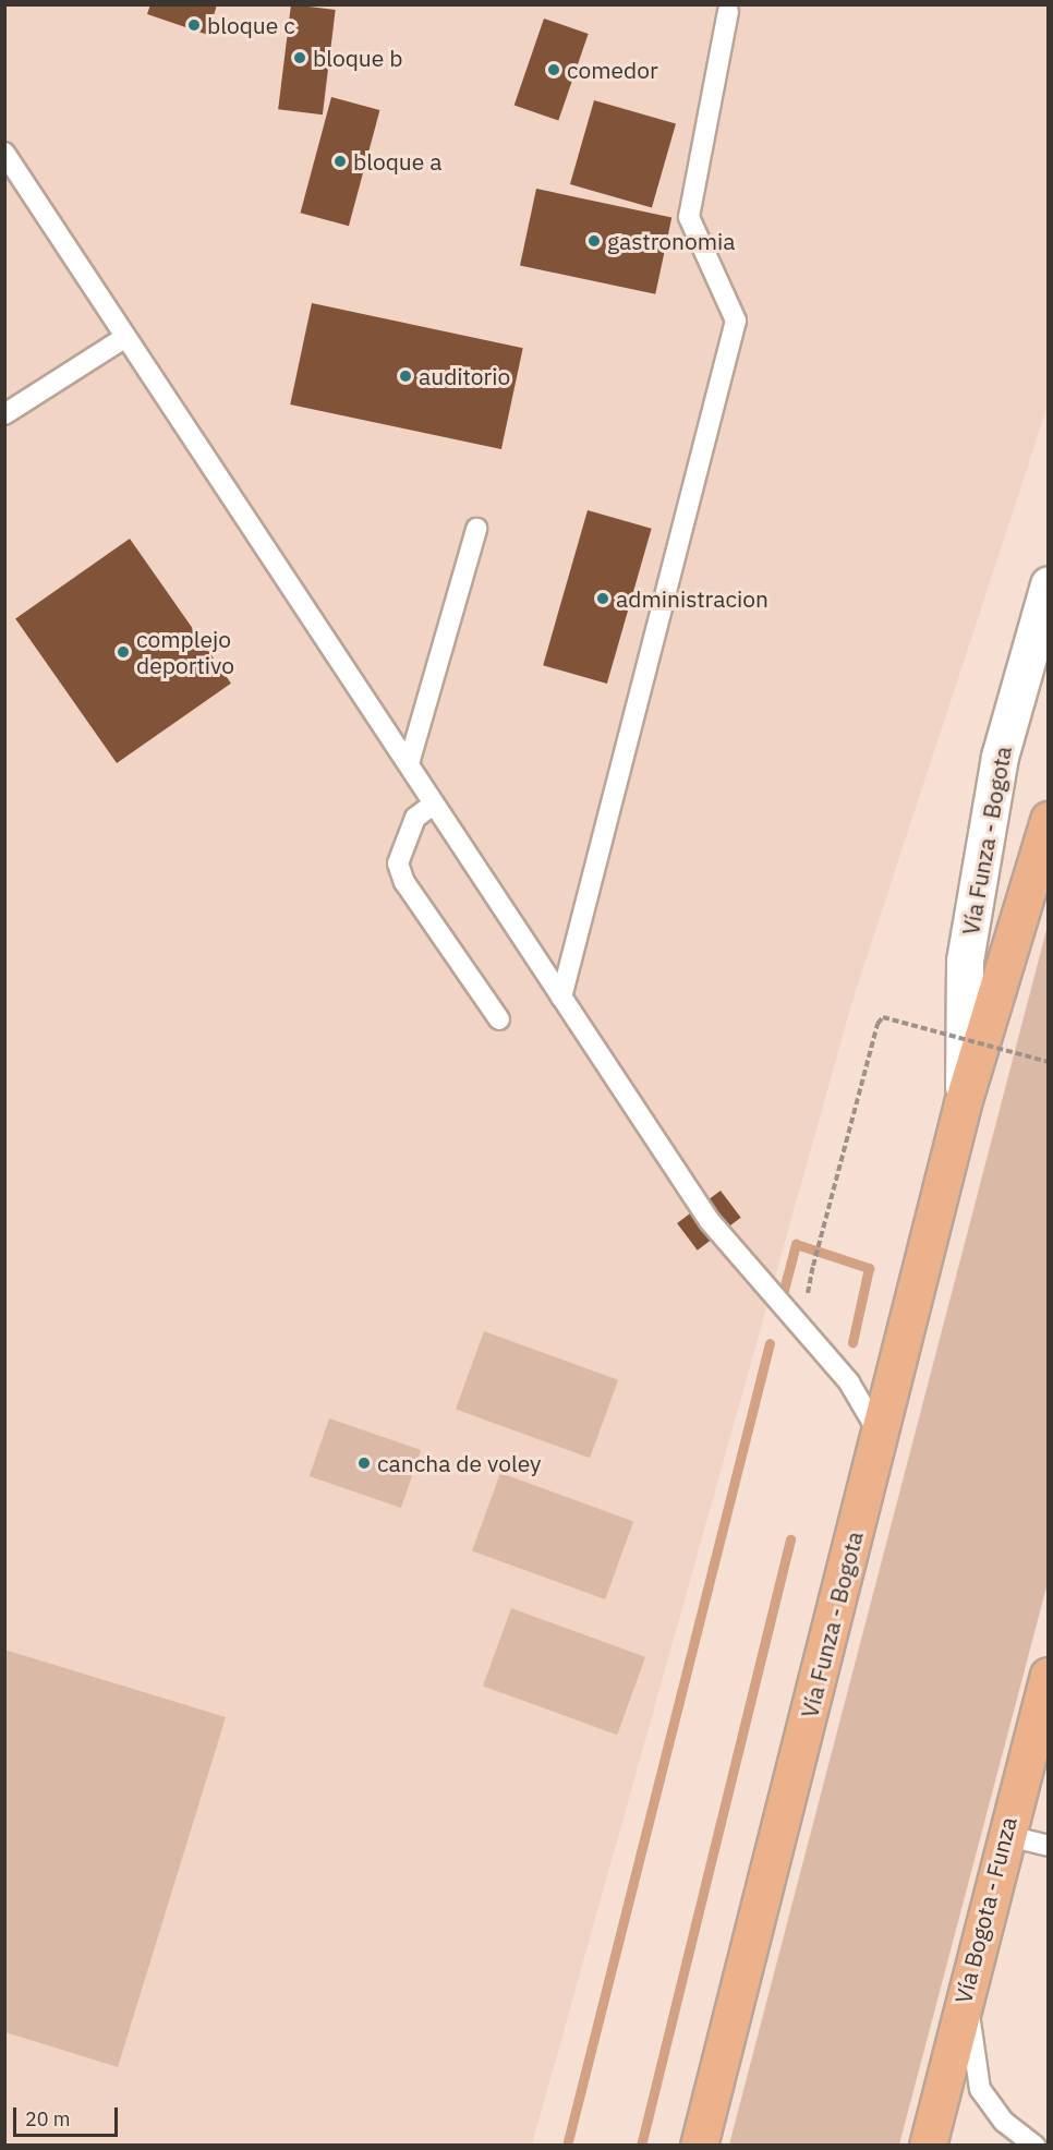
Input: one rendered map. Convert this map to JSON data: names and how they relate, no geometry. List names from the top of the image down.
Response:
{
  "streets": {
    "main road": ["Vía Funza - Bogota", "Vía Bogota - Funza"]
  },
  "places": [
    "bloque c",
    "bloque b",
    "comedor",
    "bloque a",
    "gastronomia",
    "auditorio",
    "administracion",
    "complejo deportivo",
    "cancha de voley"
  ],
  "scale_bar": "20 m"
}
